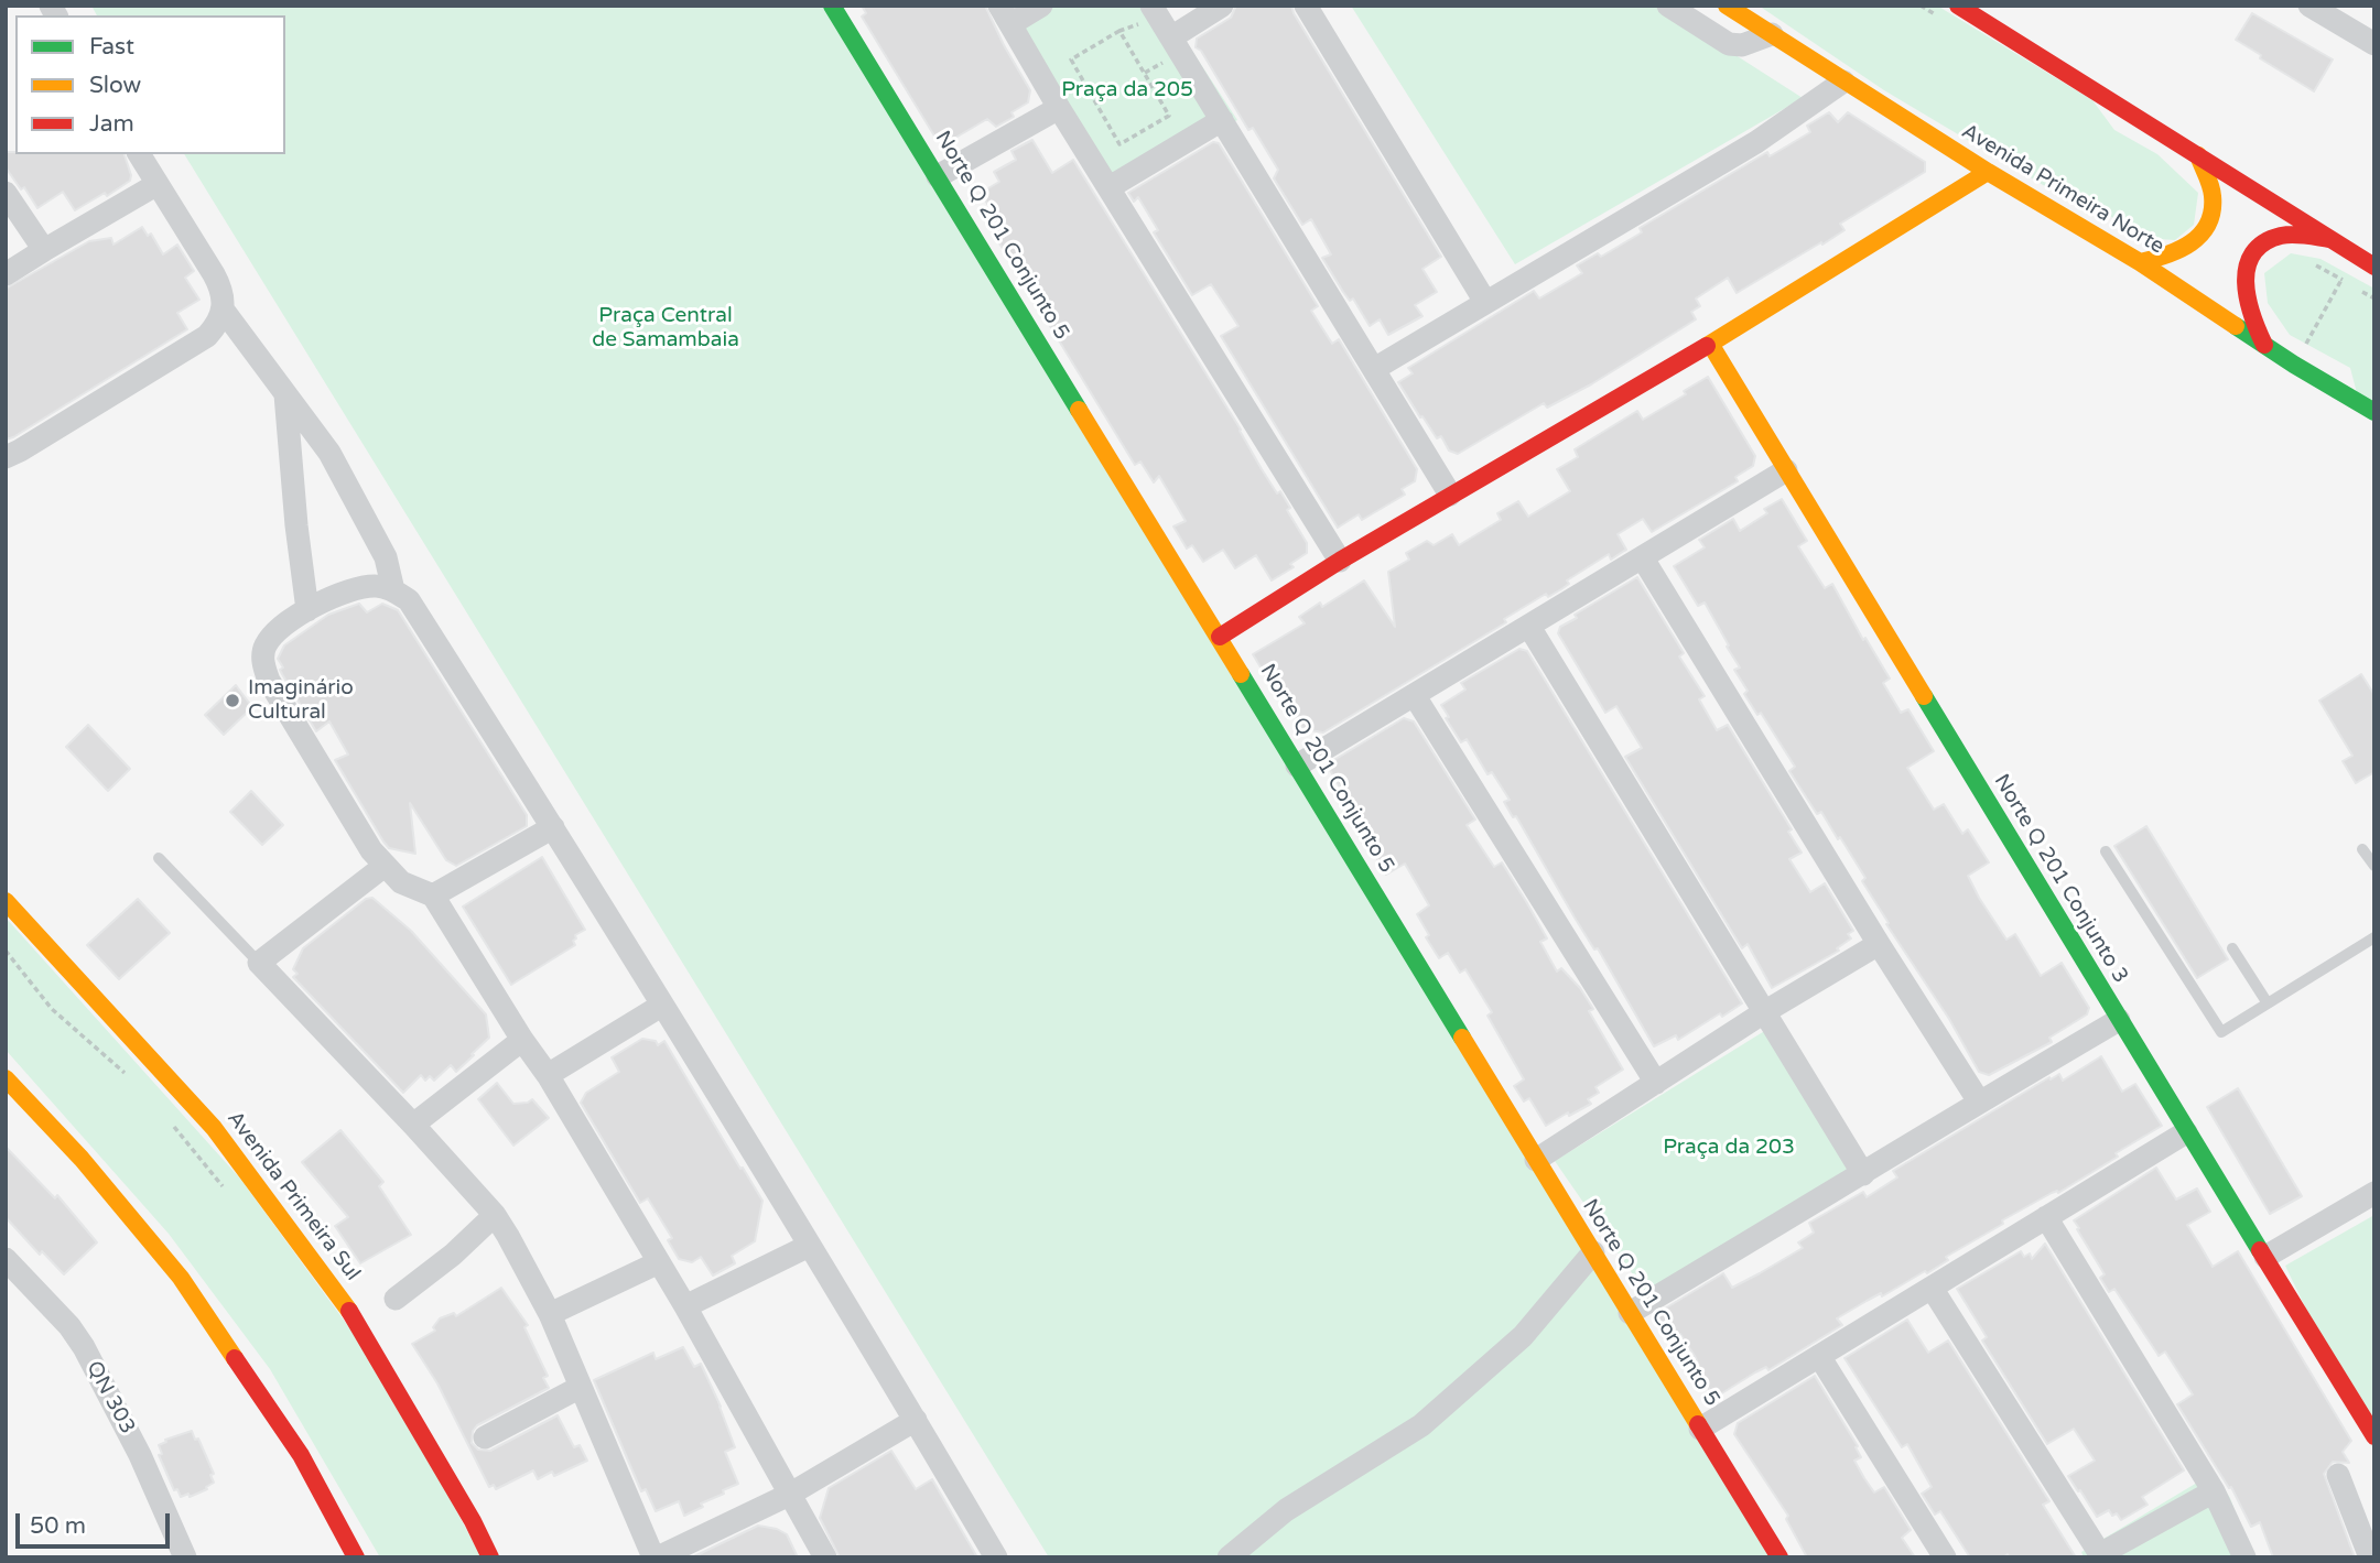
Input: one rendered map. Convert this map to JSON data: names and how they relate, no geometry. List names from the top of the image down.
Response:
{
  "streets": {
    "street": [
      "Avenida Primeira Norte",
      "Norte Q 201 Conjunto 5",
      "Norte Q 201 Conjunto 3",
      "Avenida Primeira Sul",
      "QN 303"
    ]
  },
  "parks": ["Praça da 205", "Praça Central de Samambaia", "Praça da 203"],
  "places": ["Imaginário Cultural"],
  "legend": ["Fast", "Slow", "Jam"],
  "scale_bar": "50 m"
}
